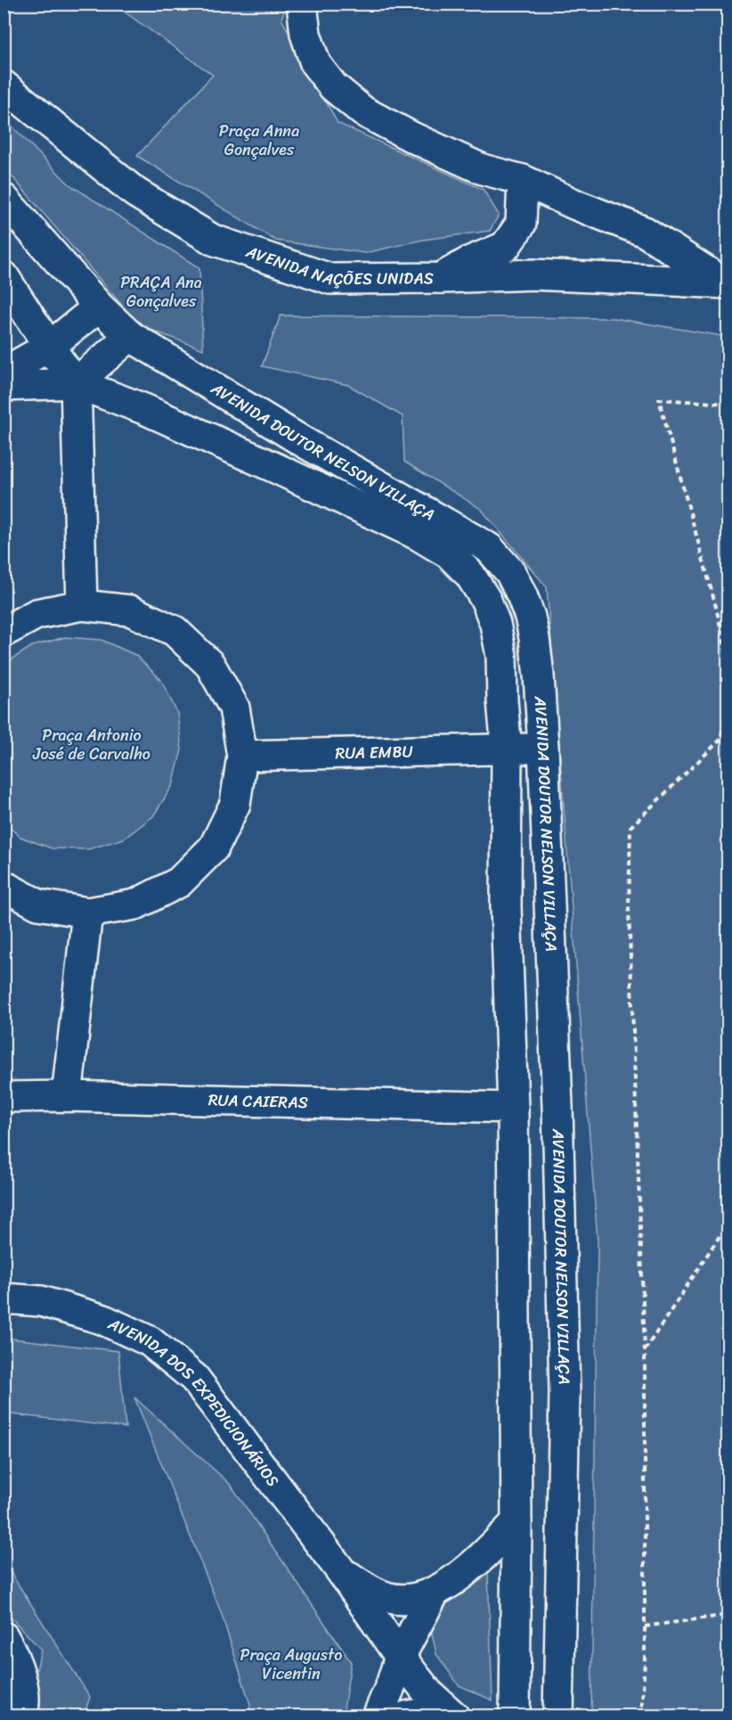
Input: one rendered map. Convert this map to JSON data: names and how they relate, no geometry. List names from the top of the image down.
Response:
{
  "streets": {
    "street": [
      "AVENIDA NAÇÕES UNIDAS",
      "AVENIDA DOUTOR NELSON VILLAÇA",
      "RUA EMBU",
      "RUA CAIERAS",
      "AVENIDA DOS EXPEDICIONÁRIOS"
    ]
  },
  "crossings": [
    ["AVENIDA DOUTOR NELSON VILLAÇA", "RUA EMBU"],
    ["AVENIDA DOUTOR NELSON VILLAÇA", "RUA CAIERAS"]
  ],
  "parks": [
    "Praça Anna Gonçalves",
    "PRAÇA Ana Gonçalves",
    "Praça Antonio José de Carvalho",
    "Praça Augusto Vicentin"
  ]
}
